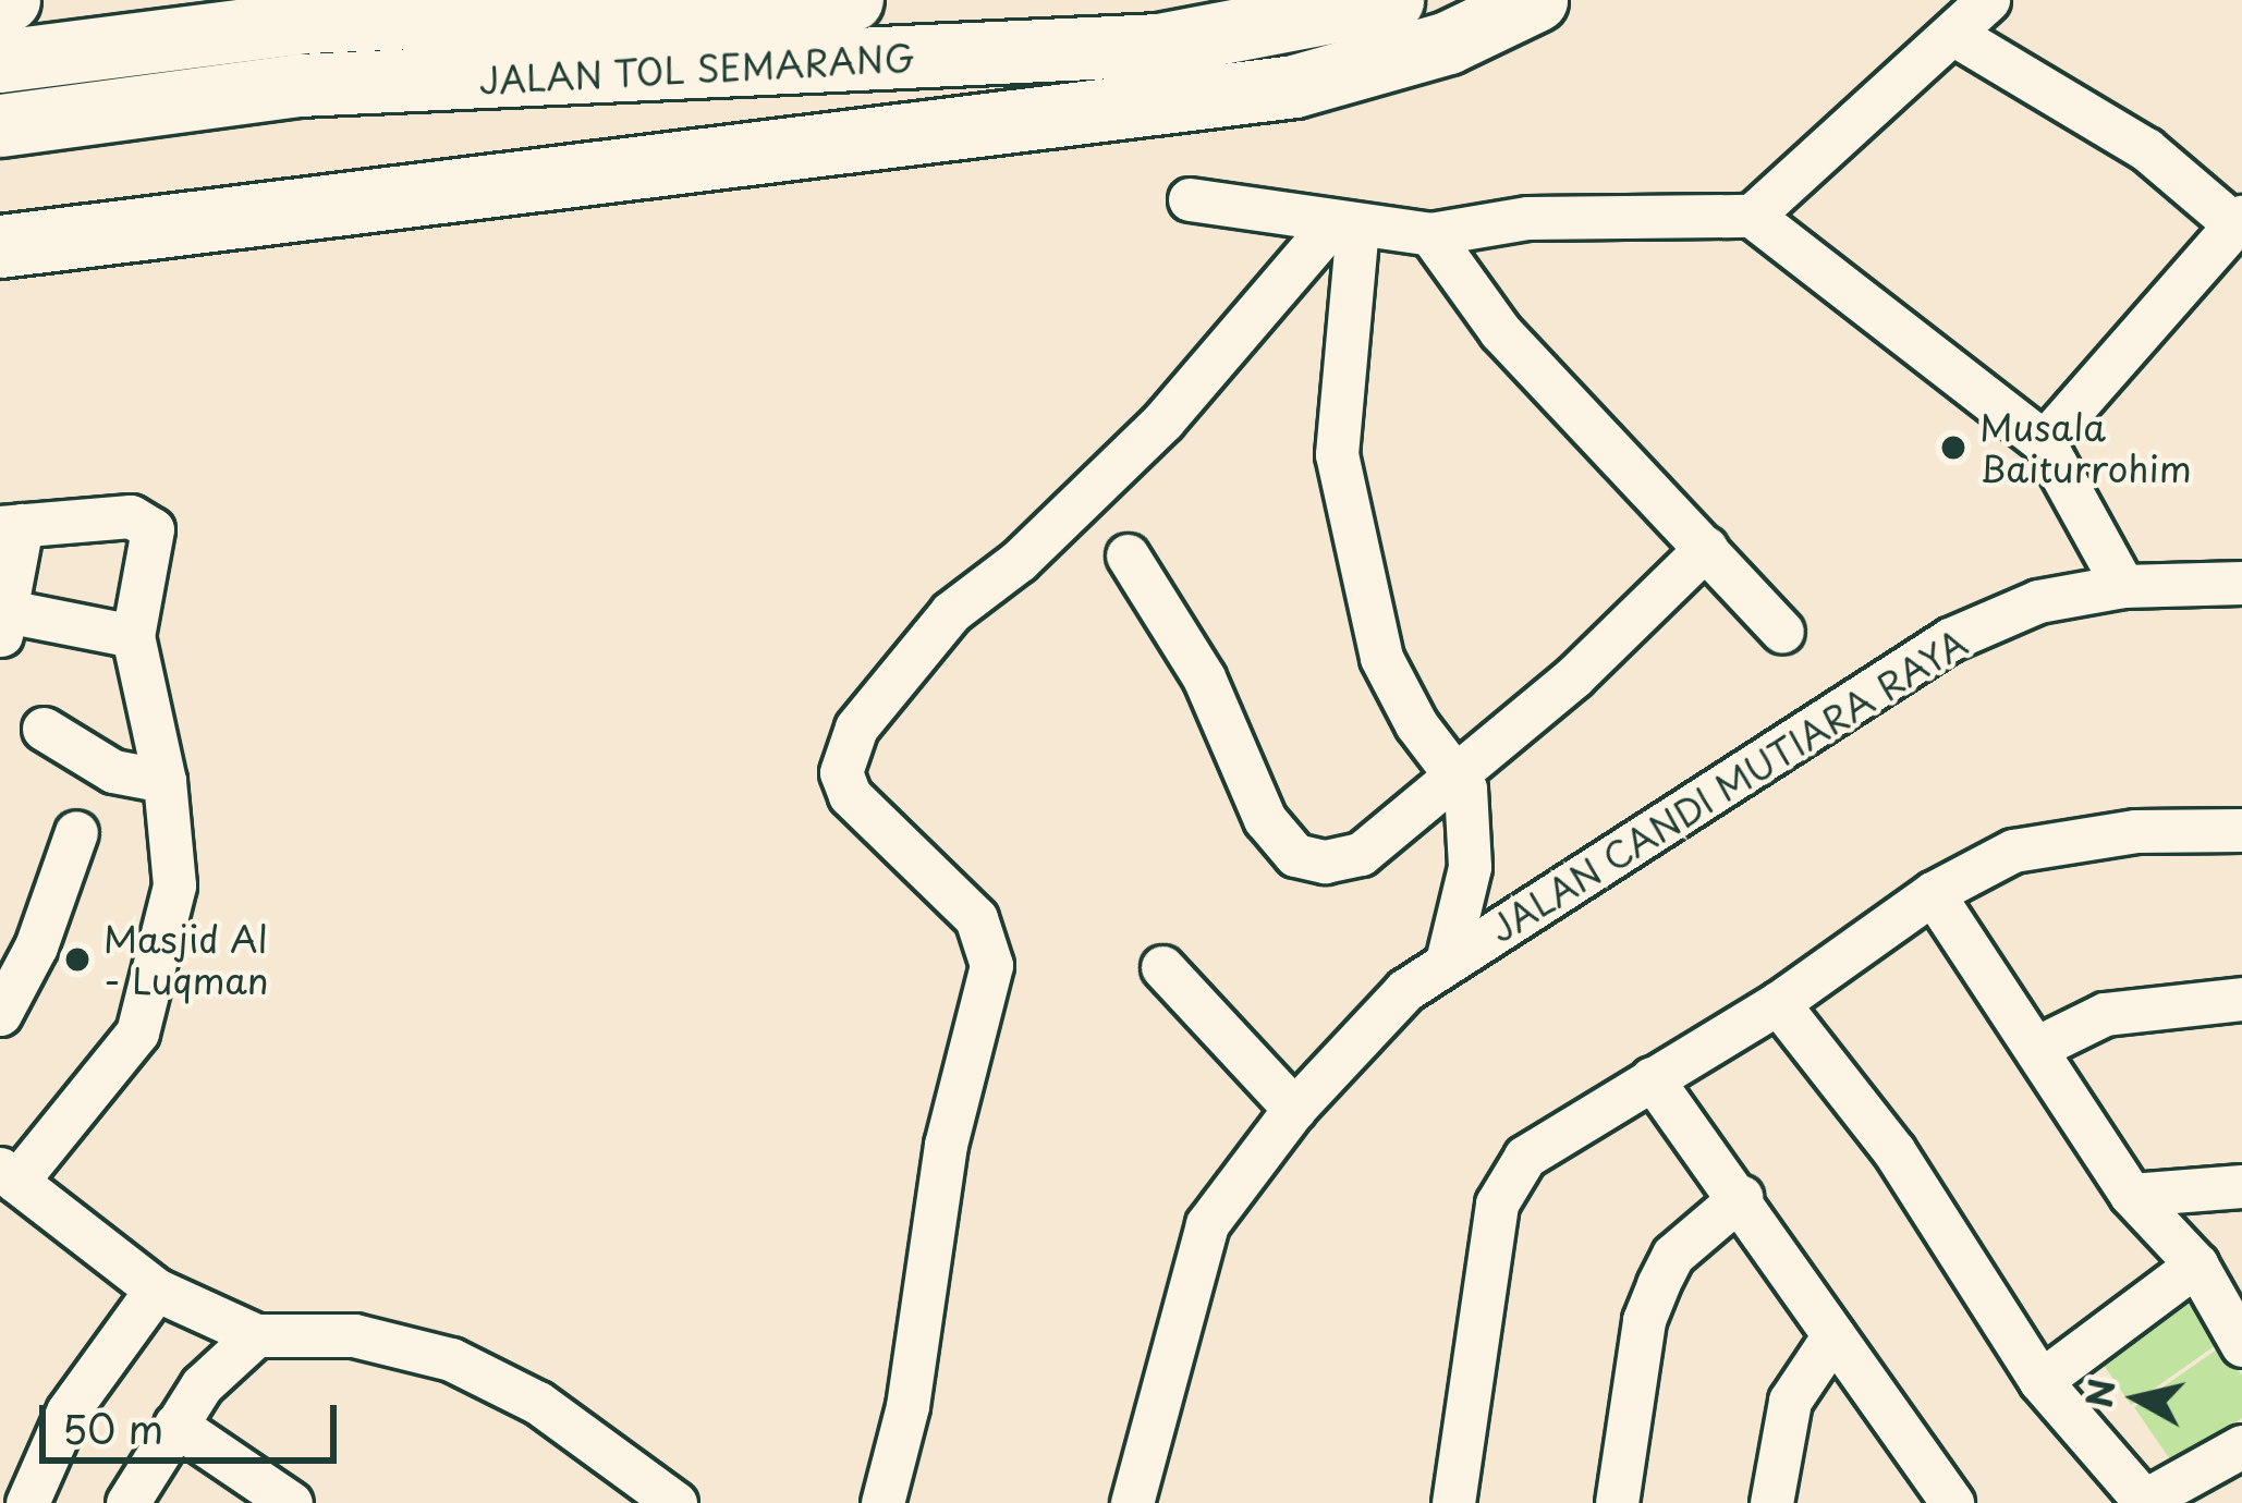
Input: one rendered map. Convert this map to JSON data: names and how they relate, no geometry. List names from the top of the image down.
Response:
{
  "streets": {
    "highway": ["JALAN TOL SEMARANG"],
    "street": ["JALAN CANDI MUTIARA RAYA"]
  },
  "places": ["Musala Baiturrohim", "Masjid Al - Luqman"],
  "scale_bar": "50 m",
  "north": "left"
}
